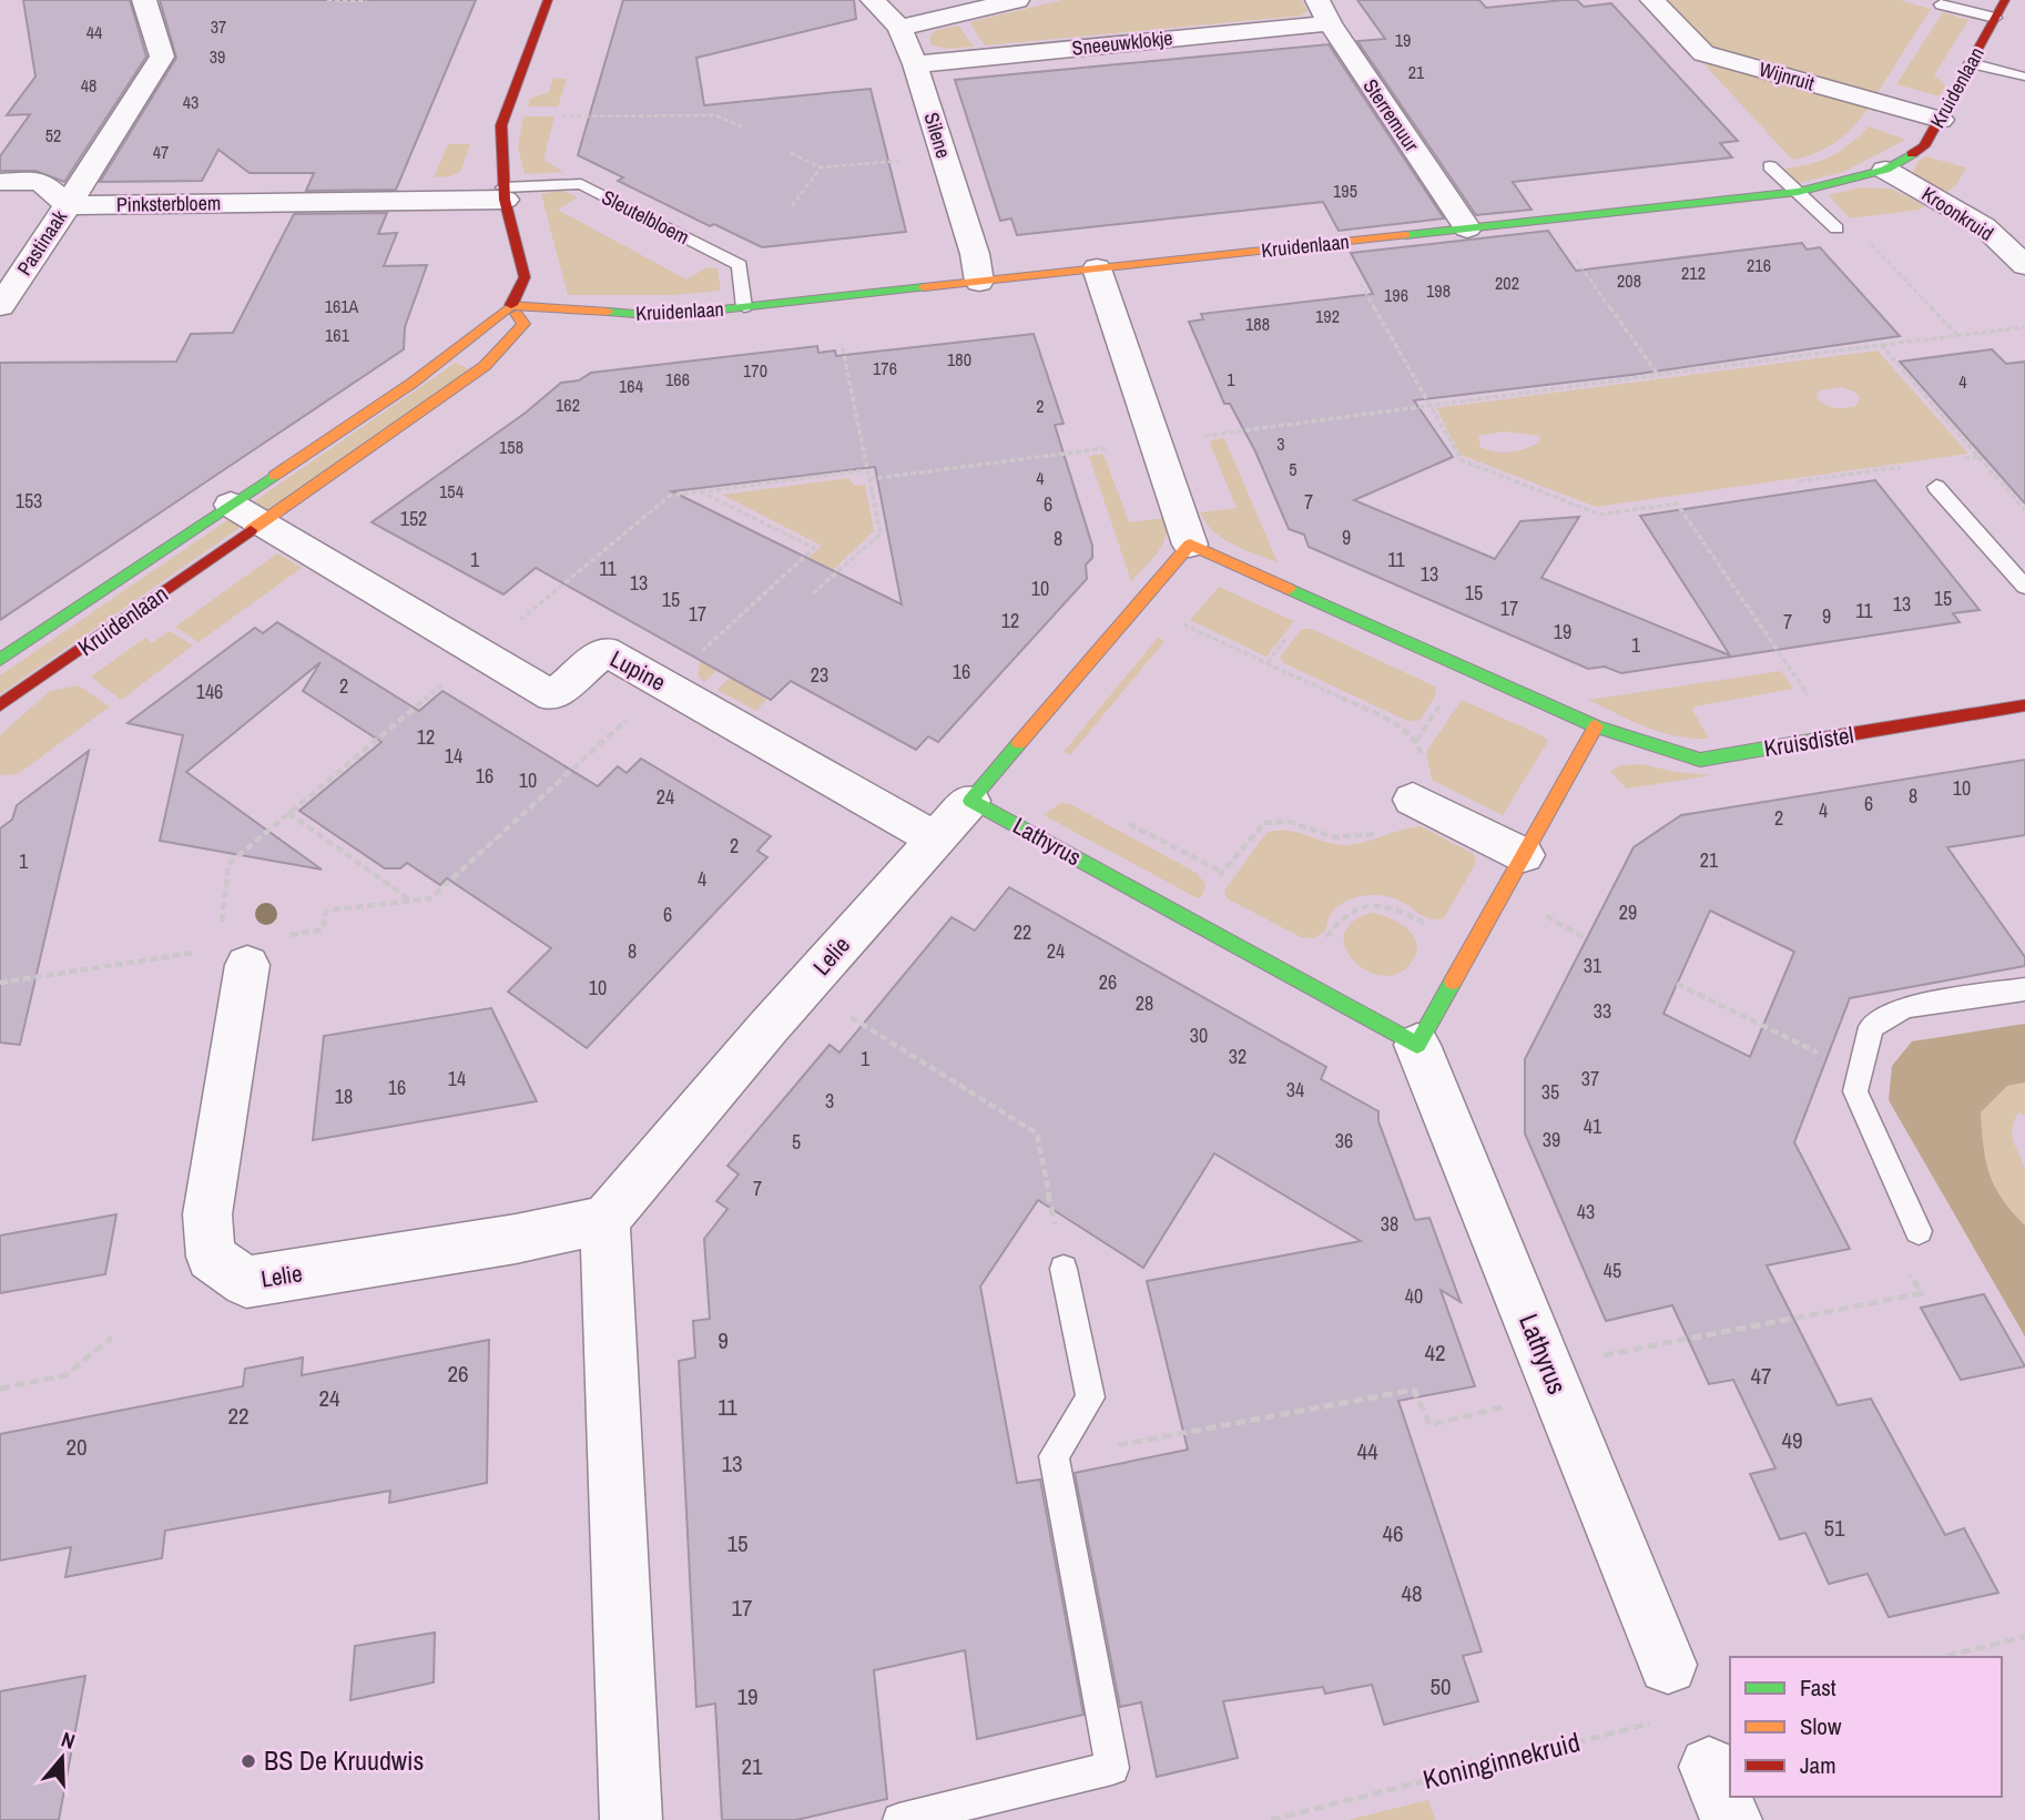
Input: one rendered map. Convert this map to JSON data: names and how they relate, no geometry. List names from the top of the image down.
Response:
{
  "streets": {
    "street": [
      "Sneeuwklokje",
      "Wijnruit",
      "Kruidenlaan",
      "Sterremuur",
      "Silene",
      "Pinksterbloem",
      "Kroonkruid",
      "Pastinaak",
      "Lupine",
      "Kruisdistel",
      "Lathyrus",
      "Lelie"
    ],
    "lane": ["Sleutelbloem"],
    "path": ["Koninginnekruid"]
  },
  "crossings": [
    ["Sneeuwklokje", "Sterremuur"],
    ["Sneeuwklokje", "Silene"],
    ["Wijnruit", "Kruidenlaan"],
    ["Kruidenlaan", "Sterremuur"],
    ["Kruidenlaan", "Silene"],
    ["Kruidenlaan", "Kroonkruid"],
    ["Kruidenlaan", "Sleutelbloem"],
    ["Kruidenlaan", "Lupine"],
    ["Pinksterbloem", "Sleutelbloem"],
    ["Pinksterbloem", "Pastinaak"],
    ["Lupine", "Lelie"],
    ["Lathyrus", "Lelie"]
  ],
  "places": ["BS De Kruudwis"],
  "house_numbers": [
    "37",
    "44",
    "19",
    "39",
    "21",
    "48",
    "43",
    "52",
    "47",
    "195",
    "216",
    "212",
    "208",
    "202",
    "198",
    "196",
    "161A",
    "192",
    "188",
    "161",
    "180",
    "176",
    "170",
    "166",
    "1",
    "4",
    "164",
    "162",
    "2",
    "3",
    "158",
    "5",
    "4",
    "154",
    "153",
    "7",
    "6",
    "152",
    "9",
    "8",
    "1",
    "11",
    "11",
    "13",
    "13",
    "10",
    "15",
    "15",
    "15",
    "13",
    "17",
    "11",
    "17",
    "9",
    "12",
    "7",
    "19",
    "1",
    "16",
    "23",
    "2",
    "146",
    "12",
    "14",
    "16",
    "10",
    "10",
    "8",
    "24",
    "6",
    "4",
    "2",
    "2",
    "21",
    "1",
    "4",
    "29",
    "6",
    "22",
    "8",
    "24",
    "31",
    "26",
    "10",
    "28",
    "33",
    "30",
    "32",
    "1",
    "14",
    "37",
    "16",
    "34",
    "35",
    "18",
    "3",
    "41",
    "39",
    "36",
    "5",
    "7",
    "43",
    "38",
    "45",
    "40",
    "9",
    "42",
    "26",
    "47",
    "24",
    "11",
    "22",
    "49",
    "20",
    "44",
    "13",
    "51",
    "46",
    "15",
    "48",
    "17",
    "50",
    "19",
    "21"
  ],
  "legend": ["Fast", "Slow", "Jam"],
  "north": "top"
}
